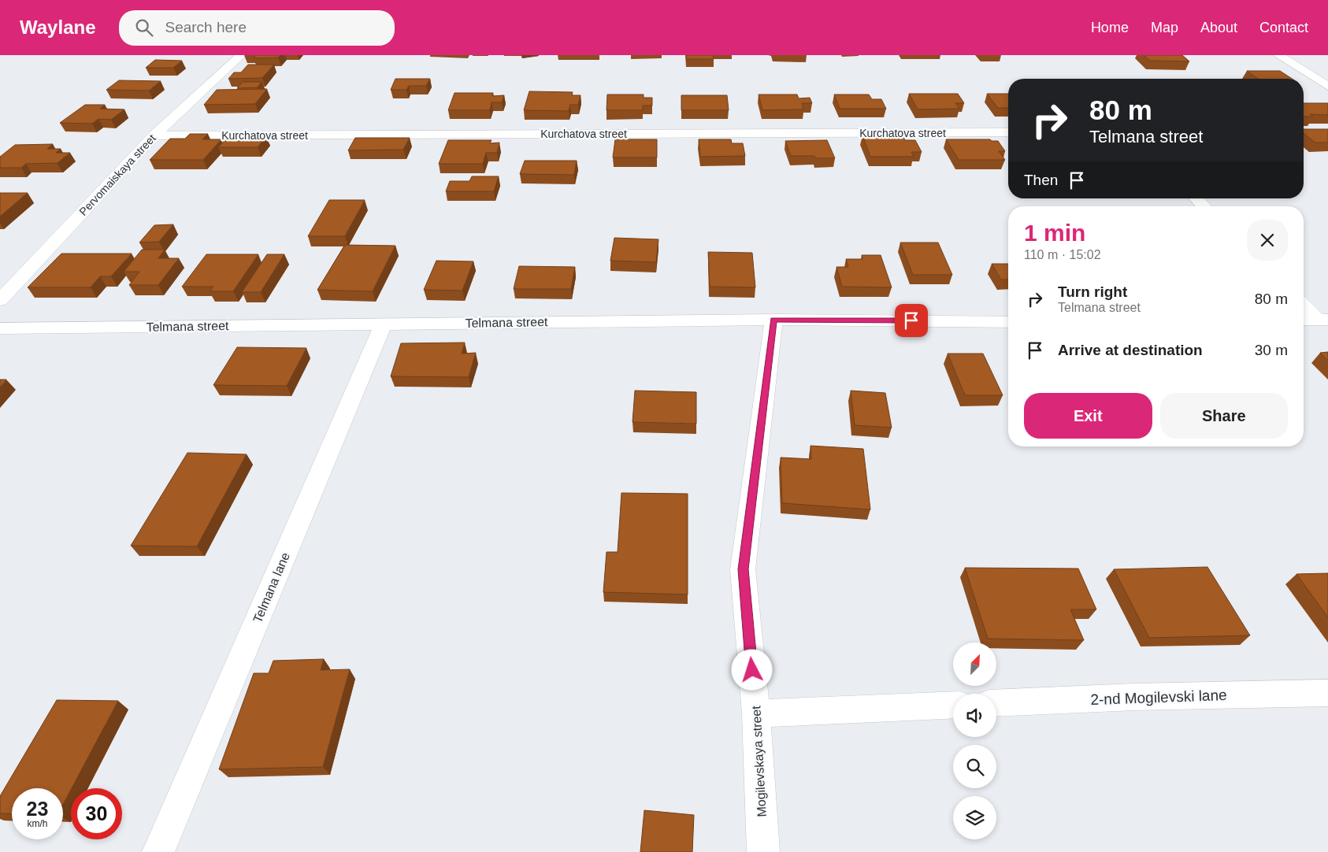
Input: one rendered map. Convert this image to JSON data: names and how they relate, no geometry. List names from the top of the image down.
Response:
{
  "streets": {
    "street": [
      "Kurchatova street",
      "Pervomaiskaya street",
      "Telmana street",
      "Telmana lane",
      "2-nd Mogilevski lane",
      "Mogilevskaya street"
    ]
  },
  "crossings": [
    ["Kurchatova street", "Pervomaiskaya street"],
    ["Telmana street", "Telmana lane"],
    ["Telmana street", "Mogilevskaya street"]
  ],
  "north": "top right",
  "page": {
    "header": "Waylane",
    "search": "Search here",
    "nav": [
      "Home",
      "Map",
      "About",
      "Contact"
    ],
    "turn": ["80 m", "Telmana street"],
    "then": "Then",
    "heading": ["1 min", "110 m · 15:02"],
    "list": [
      {
        "name": "Turn right",
        "note": "Telmana street",
        "value": "80 m"
      },
      {
        "name": "Arrive at destination",
        "value": "30 m"
      }
    ],
    "buttons": ["Exit", "Share"],
    "speed": "23 km/h",
    "limit": "30"
  }
}
